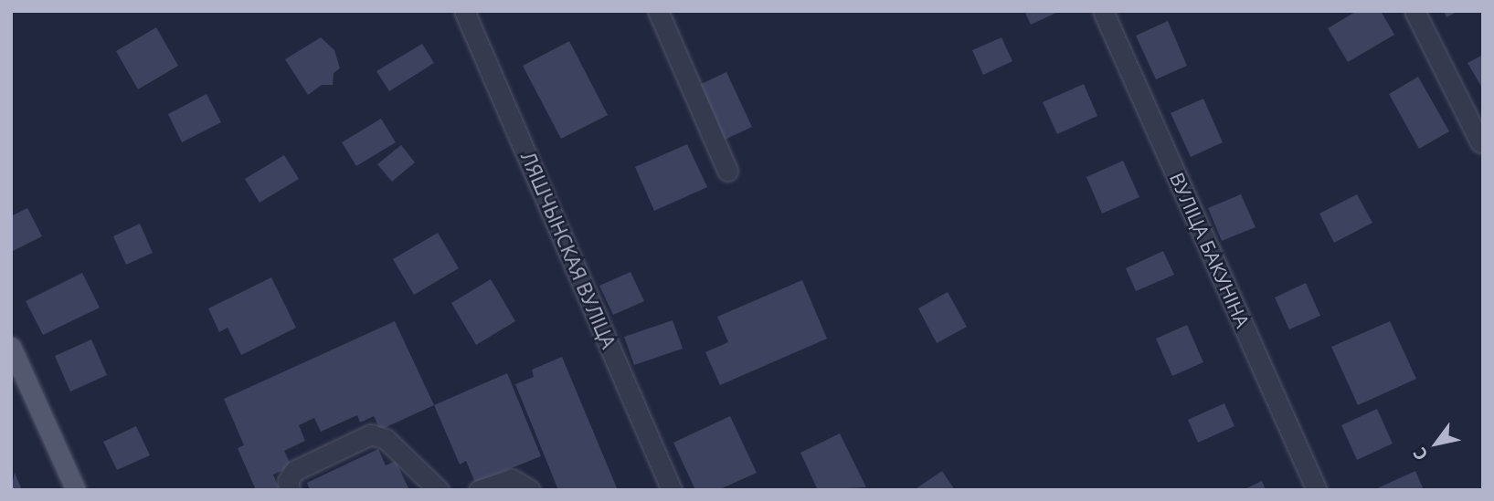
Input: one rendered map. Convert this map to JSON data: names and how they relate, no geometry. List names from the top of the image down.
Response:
{
  "streets": {
    "street": ["ЛЯШЧЫНСКАЯ ВУЛІЦА", "ВУЛІЦА БАКУНІНА"]
  },
  "north": "bottom left"
}
